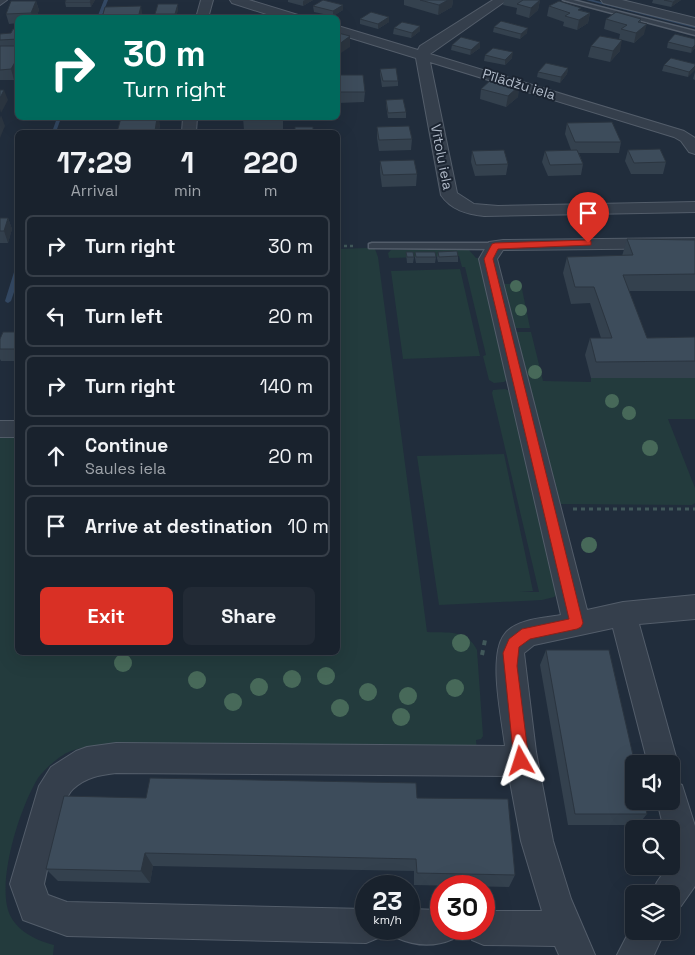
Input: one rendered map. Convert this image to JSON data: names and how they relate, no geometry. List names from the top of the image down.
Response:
{
  "streets": {
    "street": ["Pīlādžu iela", "Vītolu iela"]
  },
  "crossings": [
    ["Pīlādžu iela", "Vītolu iela"]
  ],
  "page": {
    "turn": ["30 m", "Turn right"],
    "eta": [
      "17:29",
      "Arrival",
      "1",
      "min",
      "220",
      "m"
    ],
    "list": [
      {
        "name": "Turn right",
        "value": "30 m"
      },
      {
        "name": "Turn left",
        "value": "20 m"
      },
      {
        "name": "Turn right",
        "value": "140 m"
      },
      {
        "name": "Continue",
        "note": "Saules iela",
        "value": "20 m"
      },
      {
        "name": "Arrive at destination",
        "value": "10 m"
      }
    ],
    "buttons": ["Exit", "Share"],
    "speed": "23 km/h",
    "limit": "30"
  }
}
